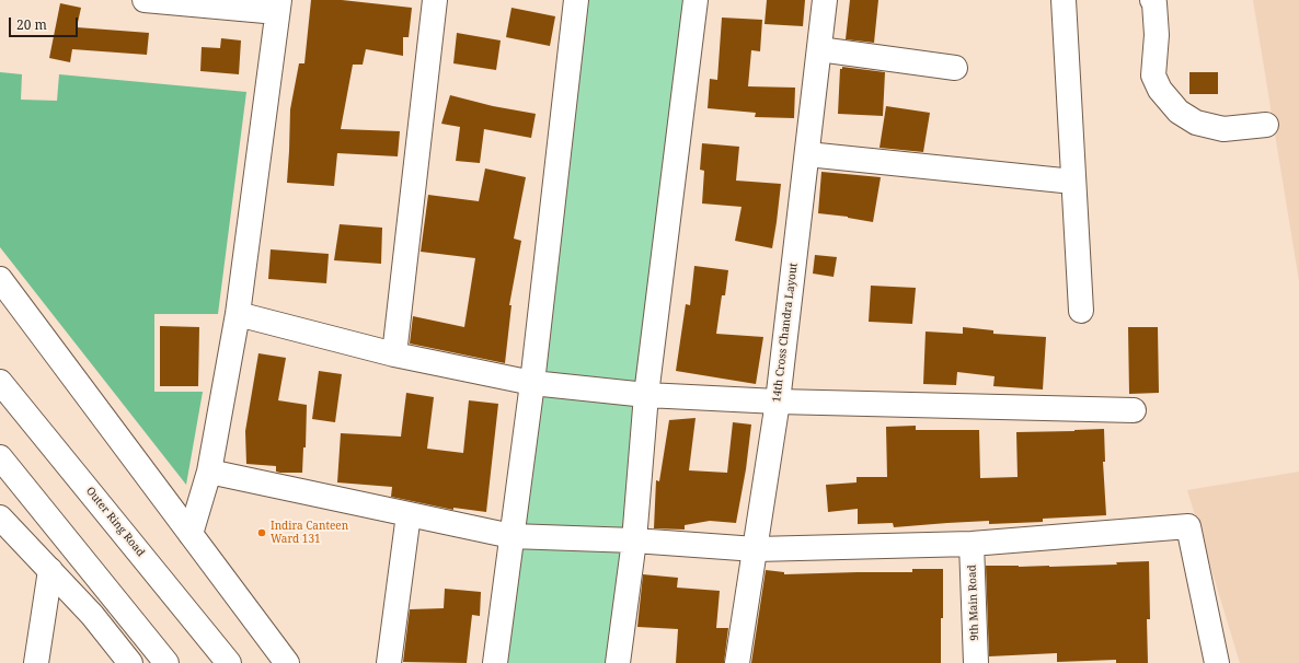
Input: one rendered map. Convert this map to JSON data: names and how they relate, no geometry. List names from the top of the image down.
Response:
{
  "streets": {
    "main road": ["14th Cross Chandra Layout", "Outer Ring Road", "9th Main Road"]
  },
  "places": ["Indira Canteen Ward 131"],
  "scale_bar": "20 m"
}
